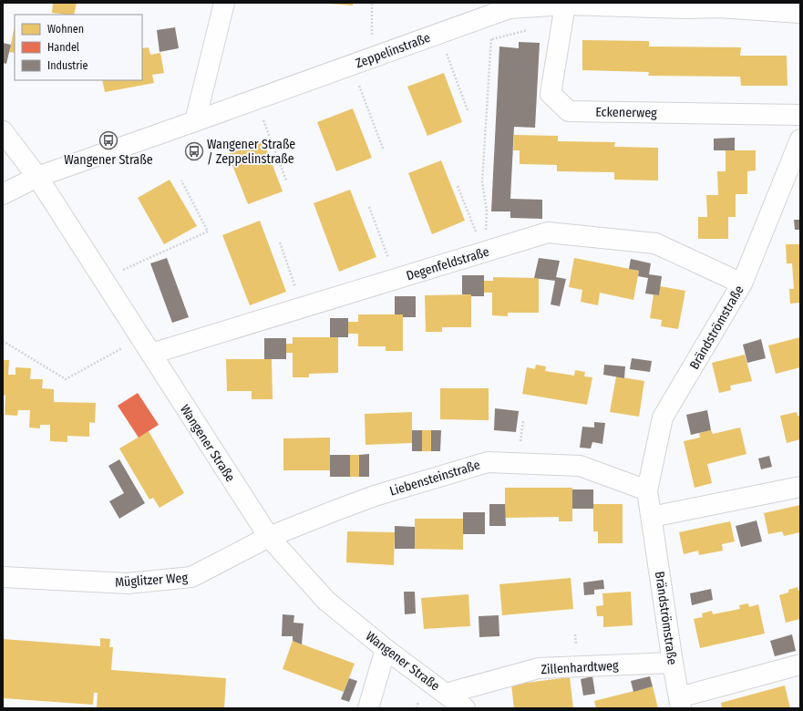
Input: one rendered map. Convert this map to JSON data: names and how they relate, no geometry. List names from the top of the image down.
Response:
{
  "streets": {
    "street": [
      "Zeppelinstraße",
      "Eckenerweg",
      "Degenfeldstraße",
      "Brändströmstraße",
      "Wangener Straße",
      "Liebensteinstraße",
      "Müglitzer Weg",
      "Zillenhardtweg"
    ]
  },
  "crossings": [
    ["Zeppelinstraße", "Eckenerweg"],
    ["Zeppelinstraße", "Wangener Straße"],
    ["Degenfeldstraße", "Brändströmstraße"],
    ["Degenfeldstraße", "Wangener Straße"],
    ["Brändströmstraße", "Liebensteinstraße"],
    ["Brändströmstraße", "Zillenhardtweg"],
    ["Wangener Straße", "Liebensteinstraße"],
    ["Wangener Straße", "Müglitzer Weg"],
    ["Wangener Straße", "Zillenhardtweg"],
    ["Liebensteinstraße", "Müglitzer Weg"]
  ],
  "places": {
    "bus stop": ["Wangener Straße", "Wangener Straße / Zeppelinstraße"]
  },
  "legend": ["Wohnen", "Handel", "Industrie"]
}
